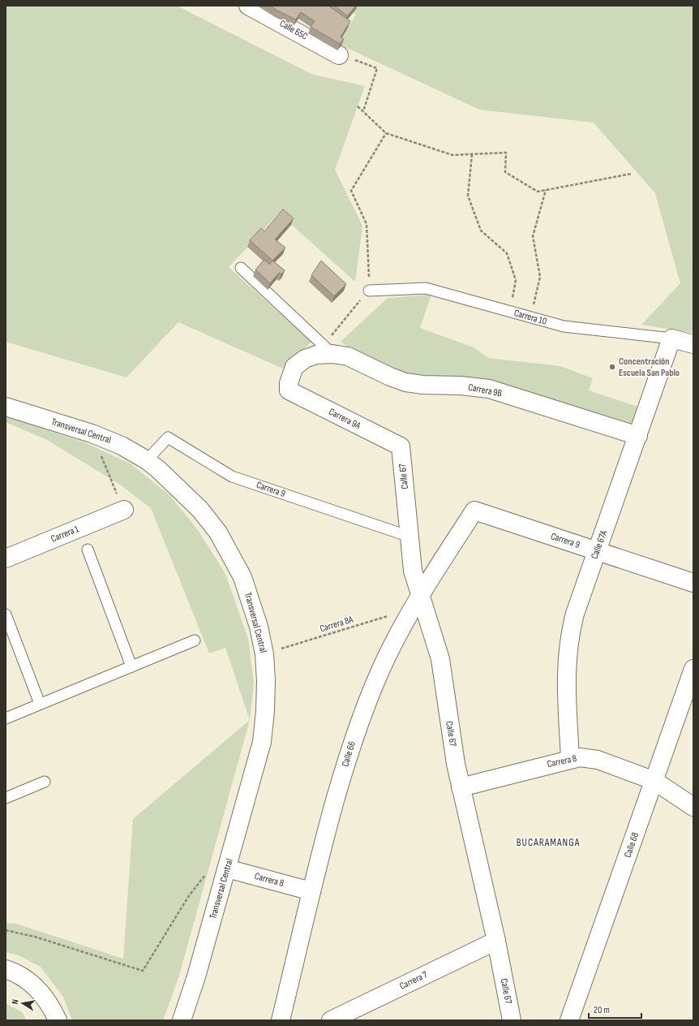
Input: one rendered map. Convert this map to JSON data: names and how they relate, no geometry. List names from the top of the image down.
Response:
{
  "streets": {
    "street": [
      "Calle 65C",
      "Carrera 10",
      "Carrera 9B",
      "Carrera 9A",
      "Transversal Central",
      "Calle 67",
      "Carrera 9",
      "Carrera 1",
      "Calle 67A",
      "Calle 66",
      "Carrera 8",
      "Calle 68",
      "Carrera 7"
    ],
    "path": ["Carrera 8A"]
  },
  "crossings": [
    ["Carrera 10", "Calle 67A"],
    ["Carrera 9B", "Carrera 9A"],
    ["Carrera 9B", "Calle 67A"],
    ["Carrera 9A", "Calle 67"],
    ["Transversal Central", "Carrera 9"],
    ["Transversal Central", "Carrera 8A"],
    ["Transversal Central", "Carrera 8"],
    ["Calle 67", "Carrera 9"],
    ["Calle 67", "Carrera 8A"],
    ["Calle 67", "Calle 66"],
    ["Calle 67", "Carrera 8"],
    ["Calle 67", "Carrera 7"],
    ["Carrera 9", "Calle 67A"],
    ["Carrera 9", "Calle 66"],
    ["Calle 67A", "Carrera 8"],
    ["Carrera 8A", "Calle 66"],
    ["Calle 66", "Carrera 8"],
    ["Carrera 8", "Calle 68"]
  ],
  "districts": ["BUCARAMANGA"],
  "places": ["Concentración Escuela San Pablo"],
  "scale_bar": "20 m",
  "north": "left"
}
